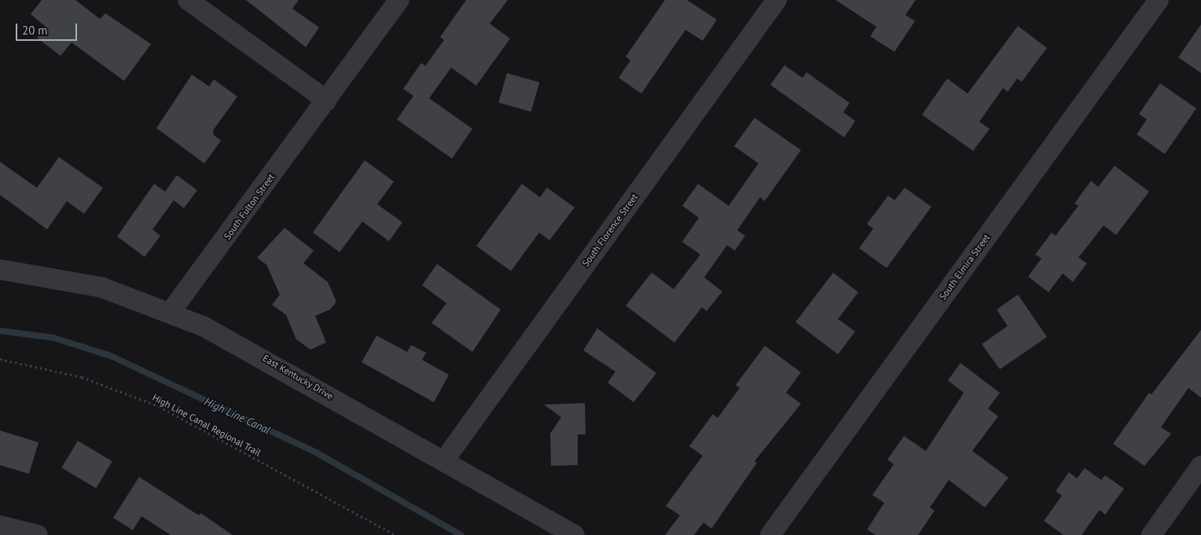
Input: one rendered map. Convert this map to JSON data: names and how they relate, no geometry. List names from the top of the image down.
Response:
{
  "streets": {
    "street": [
      "South Fulton Street",
      "South Florence Street",
      "South Elmira Street",
      "East Kentucky Drive"
    ],
    "path": ["High Line Canal Regional Trail"]
  },
  "crossings": [
    ["South Fulton Street", "East Kentucky Drive"],
    ["South Florence Street", "East Kentucky Drive"]
  ],
  "water": ["High Line Canal"],
  "scale_bar": "20 m"
}
